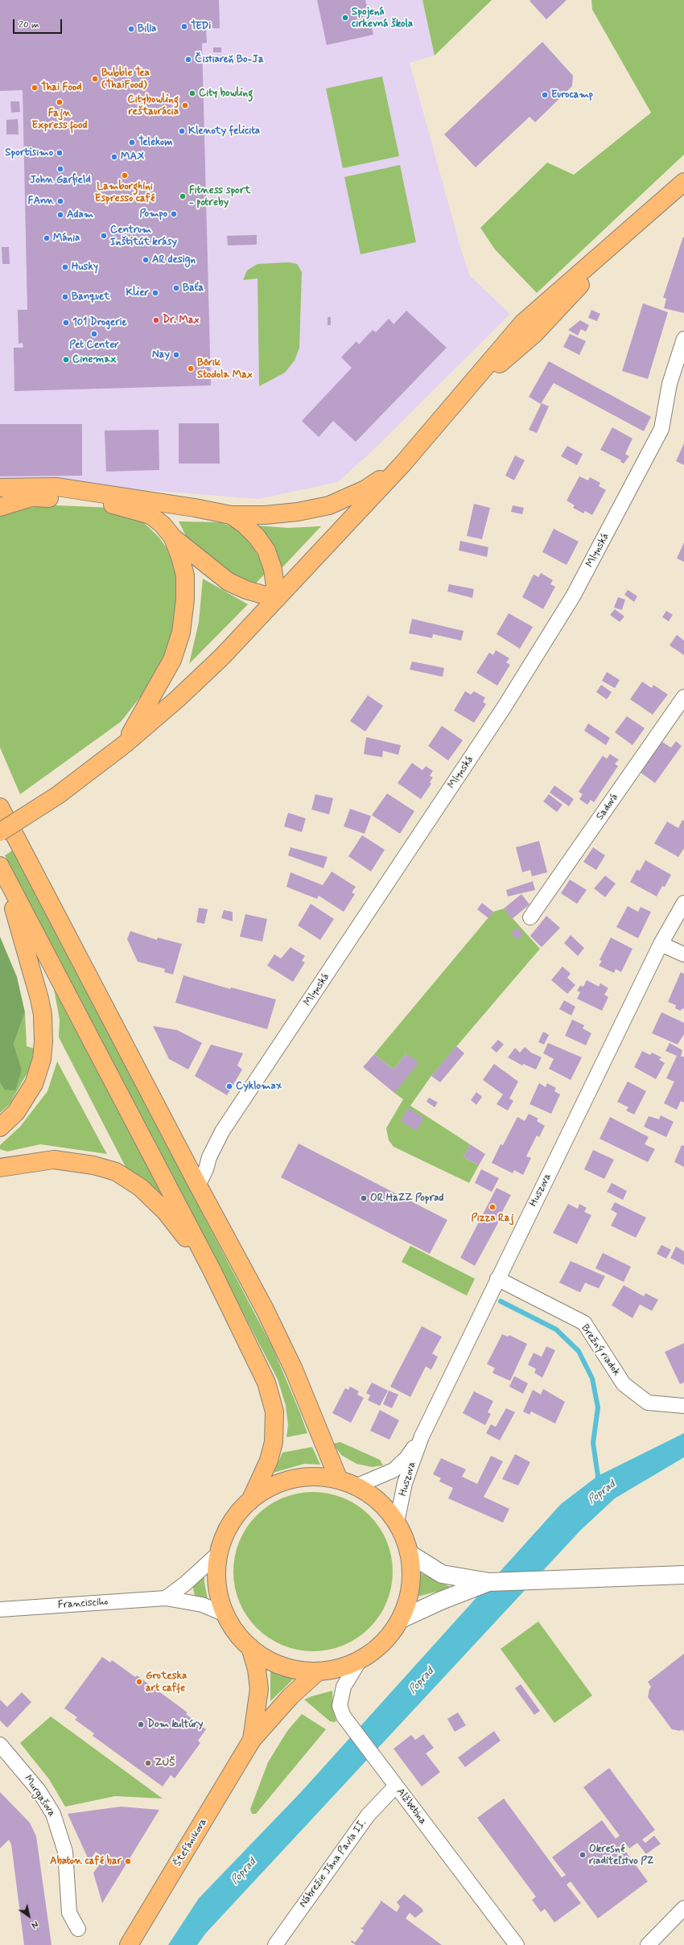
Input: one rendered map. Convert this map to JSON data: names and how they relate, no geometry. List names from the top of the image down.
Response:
{
  "streets": {
    "main road": ["Štefánikova"],
    "street": [
      "Mlynská",
      "Sadová",
      "Huszova",
      "Brežný riadok",
      "Francisciho",
      "Murgašova",
      "Alžbetina",
      "Nábrežie Jána Pavla II."
    ]
  },
  "crossings": [
    ["Huszova", "Brežný riadok"],
    ["Alžbetina", "Nábrežie Jána Pavla II."]
  ],
  "water": ["Poprad"],
  "places": [
    "Spojená cirkevná škola",
    "TEDi",
    "Billa",
    "Čistiareň Bo-Ja",
    "Bubble Tea (ThaiFood)",
    "Thai Food",
    "City bowling",
    "Eurocamp",
    "Fajn Express food",
    "Citybowling reštaurácia",
    "Klenoty felicita",
    "Telekom",
    "Sportisimo",
    "MAX",
    "John Garfield",
    "Lamborghini Espresso café",
    "Fitness sport - potreby",
    "FAnn",
    "Pompo",
    "Adam",
    "Centrum Inštitút krásy",
    "Mánia",
    "AR design",
    "Husky",
    "Baťa",
    "Klier",
    "Banquet",
    "Dr. Max",
    "101 Drogerie",
    "Pet Center",
    "Nay",
    "Cinemax",
    "Bôrik Stodola Max",
    "Cyklomax",
    "OR HaZZ Poprad",
    "Pizza Raj",
    "Groteska art caffe",
    "Dom kultúry",
    "ZUŠ",
    "Okresné riaditeľstvo PZ",
    "Abaton café bar"
  ],
  "scale_bar": "20 m",
  "north": "bottom right"
}
